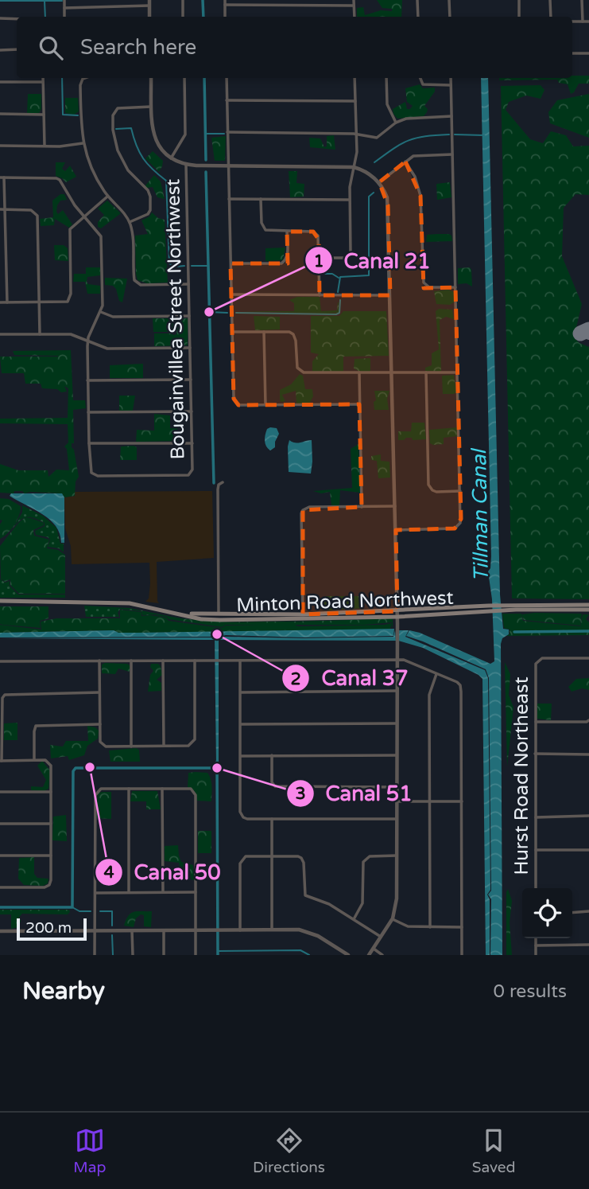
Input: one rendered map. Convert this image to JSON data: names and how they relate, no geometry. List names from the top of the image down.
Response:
{
  "streets": {
    "main road": ["Minton Road Northwest"],
    "street": ["Bougainvillea Street Northwest", "Hurst Road Northeast"]
  },
  "water": ["Tillman Canal"],
  "places": [
    "Canal 21",
    "Canal 37",
    "Canal 50",
    "Canal 51"
  ],
  "scale_bar": "200 m",
  "page": {
    "search": "Search here",
    "scale": "200 m",
    "heading": ["Nearby", "0 results"],
    "nav": ["Map", "Directions", "Saved"]
  }
}
